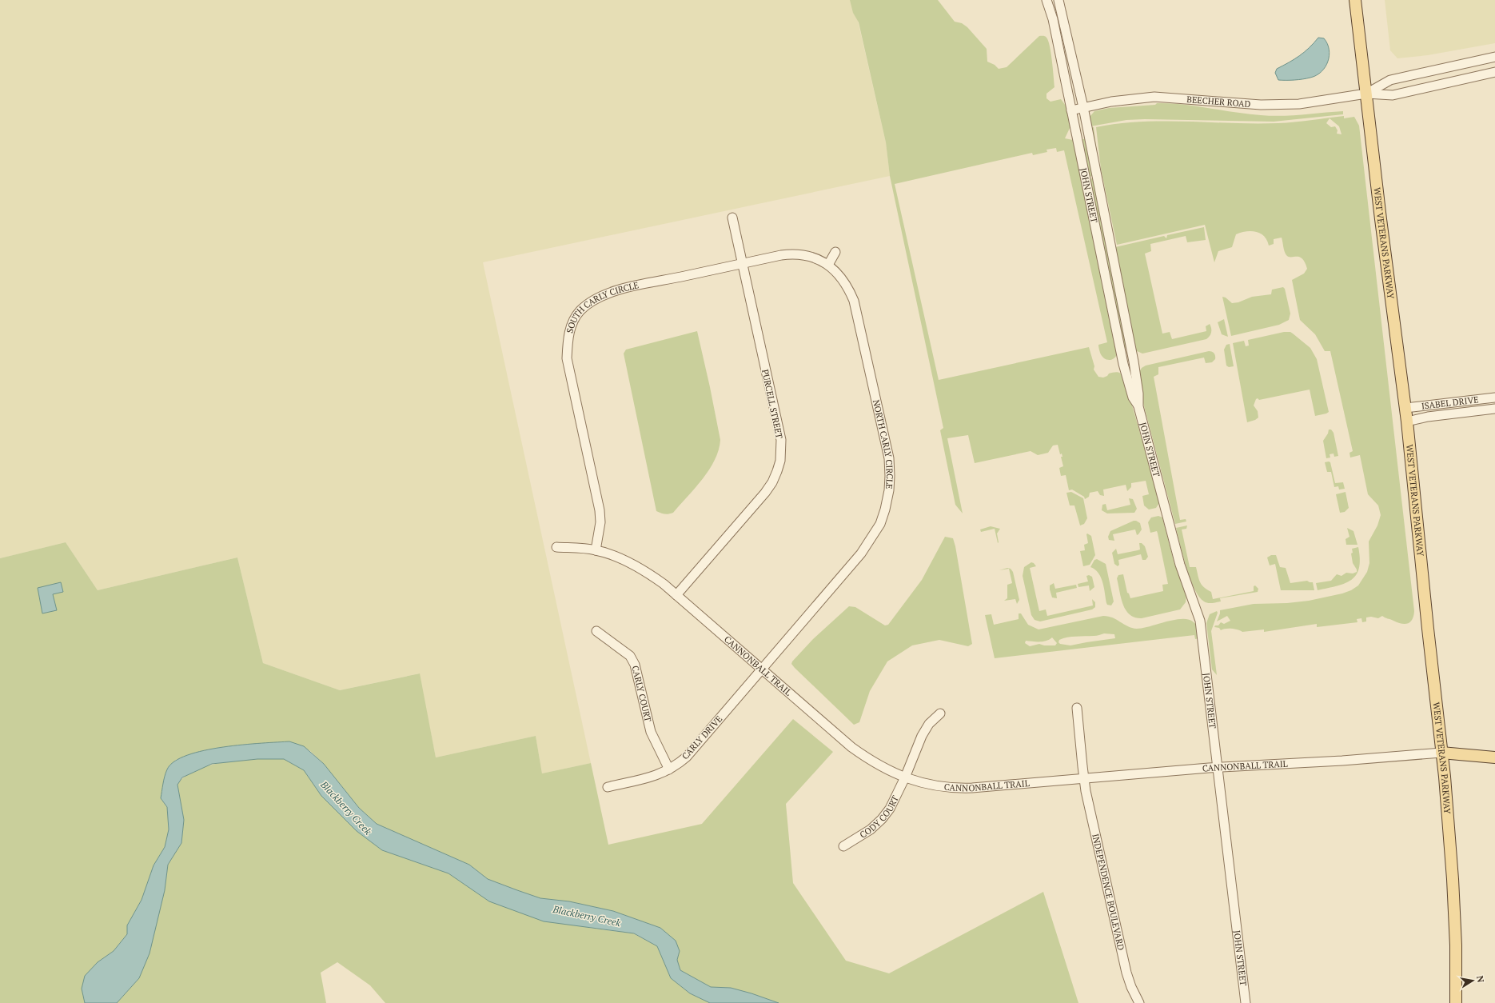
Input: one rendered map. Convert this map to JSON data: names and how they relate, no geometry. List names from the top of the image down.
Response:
{
  "streets": {
    "main road": ["WEST VETERANS PARKWAY", "CANNONBALL TRAIL"],
    "street": [
      "BEECHER ROAD",
      "JOHN STREET",
      "SOUTH CARLY CIRCLE",
      "ISABEL DRIVE",
      "PURCELL STREET",
      "NORTH CARLY CIRCLE",
      "CARLY COURT",
      "CARLY DRIVE",
      "CODY COURT",
      "INDEPENDENCE BOULEVARD"
    ]
  },
  "crossings": [
    ["BEECHER ROAD", "JOHN STREET"],
    ["BEECHER ROAD", "WEST VETERANS PARKWAY"],
    ["JOHN STREET", "CANNONBALL TRAIL"],
    ["WEST VETERANS PARKWAY", "ISABEL DRIVE"],
    ["WEST VETERANS PARKWAY", "CANNONBALL TRAIL"],
    ["SOUTH CARLY CIRCLE", "PURCELL STREET"],
    ["SOUTH CARLY CIRCLE", "NORTH CARLY CIRCLE"],
    ["SOUTH CARLY CIRCLE", "CANNONBALL TRAIL"],
    ["PURCELL STREET", "NORTH CARLY CIRCLE"],
    ["PURCELL STREET", "CANNONBALL TRAIL"],
    ["NORTH CARLY CIRCLE", "CANNONBALL TRAIL"],
    ["NORTH CARLY CIRCLE", "CARLY DRIVE"],
    ["CANNONBALL TRAIL", "CARLY DRIVE"],
    ["CANNONBALL TRAIL", "CODY COURT"],
    ["CANNONBALL TRAIL", "INDEPENDENCE BOULEVARD"],
    ["CARLY COURT", "CARLY DRIVE"]
  ],
  "water": ["Blackberry Creek"],
  "north": "right"
}
